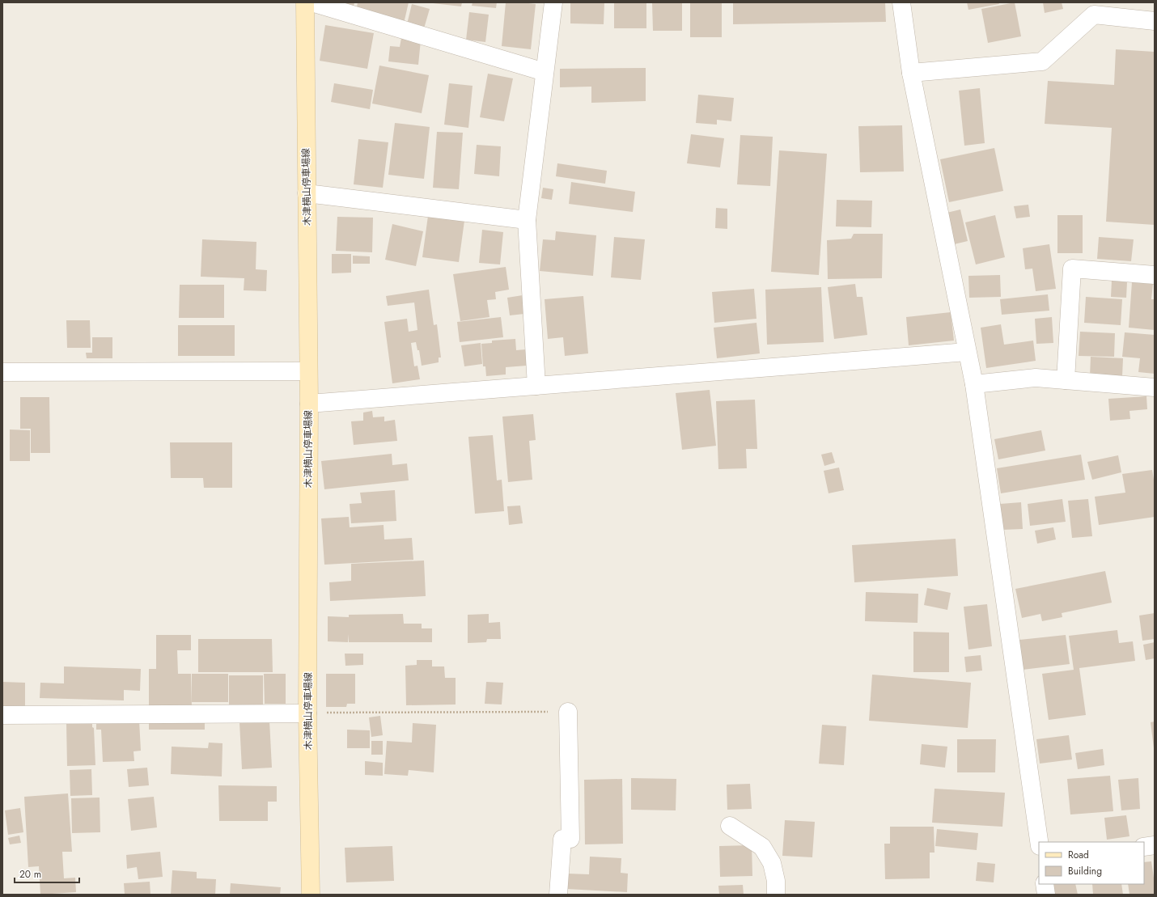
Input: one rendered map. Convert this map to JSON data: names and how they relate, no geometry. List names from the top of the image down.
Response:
{
  "streets": {
    "main road": ["木津横山停車場線"]
  },
  "legend": ["Road", "Building"],
  "scale_bar": "20 m"
}
